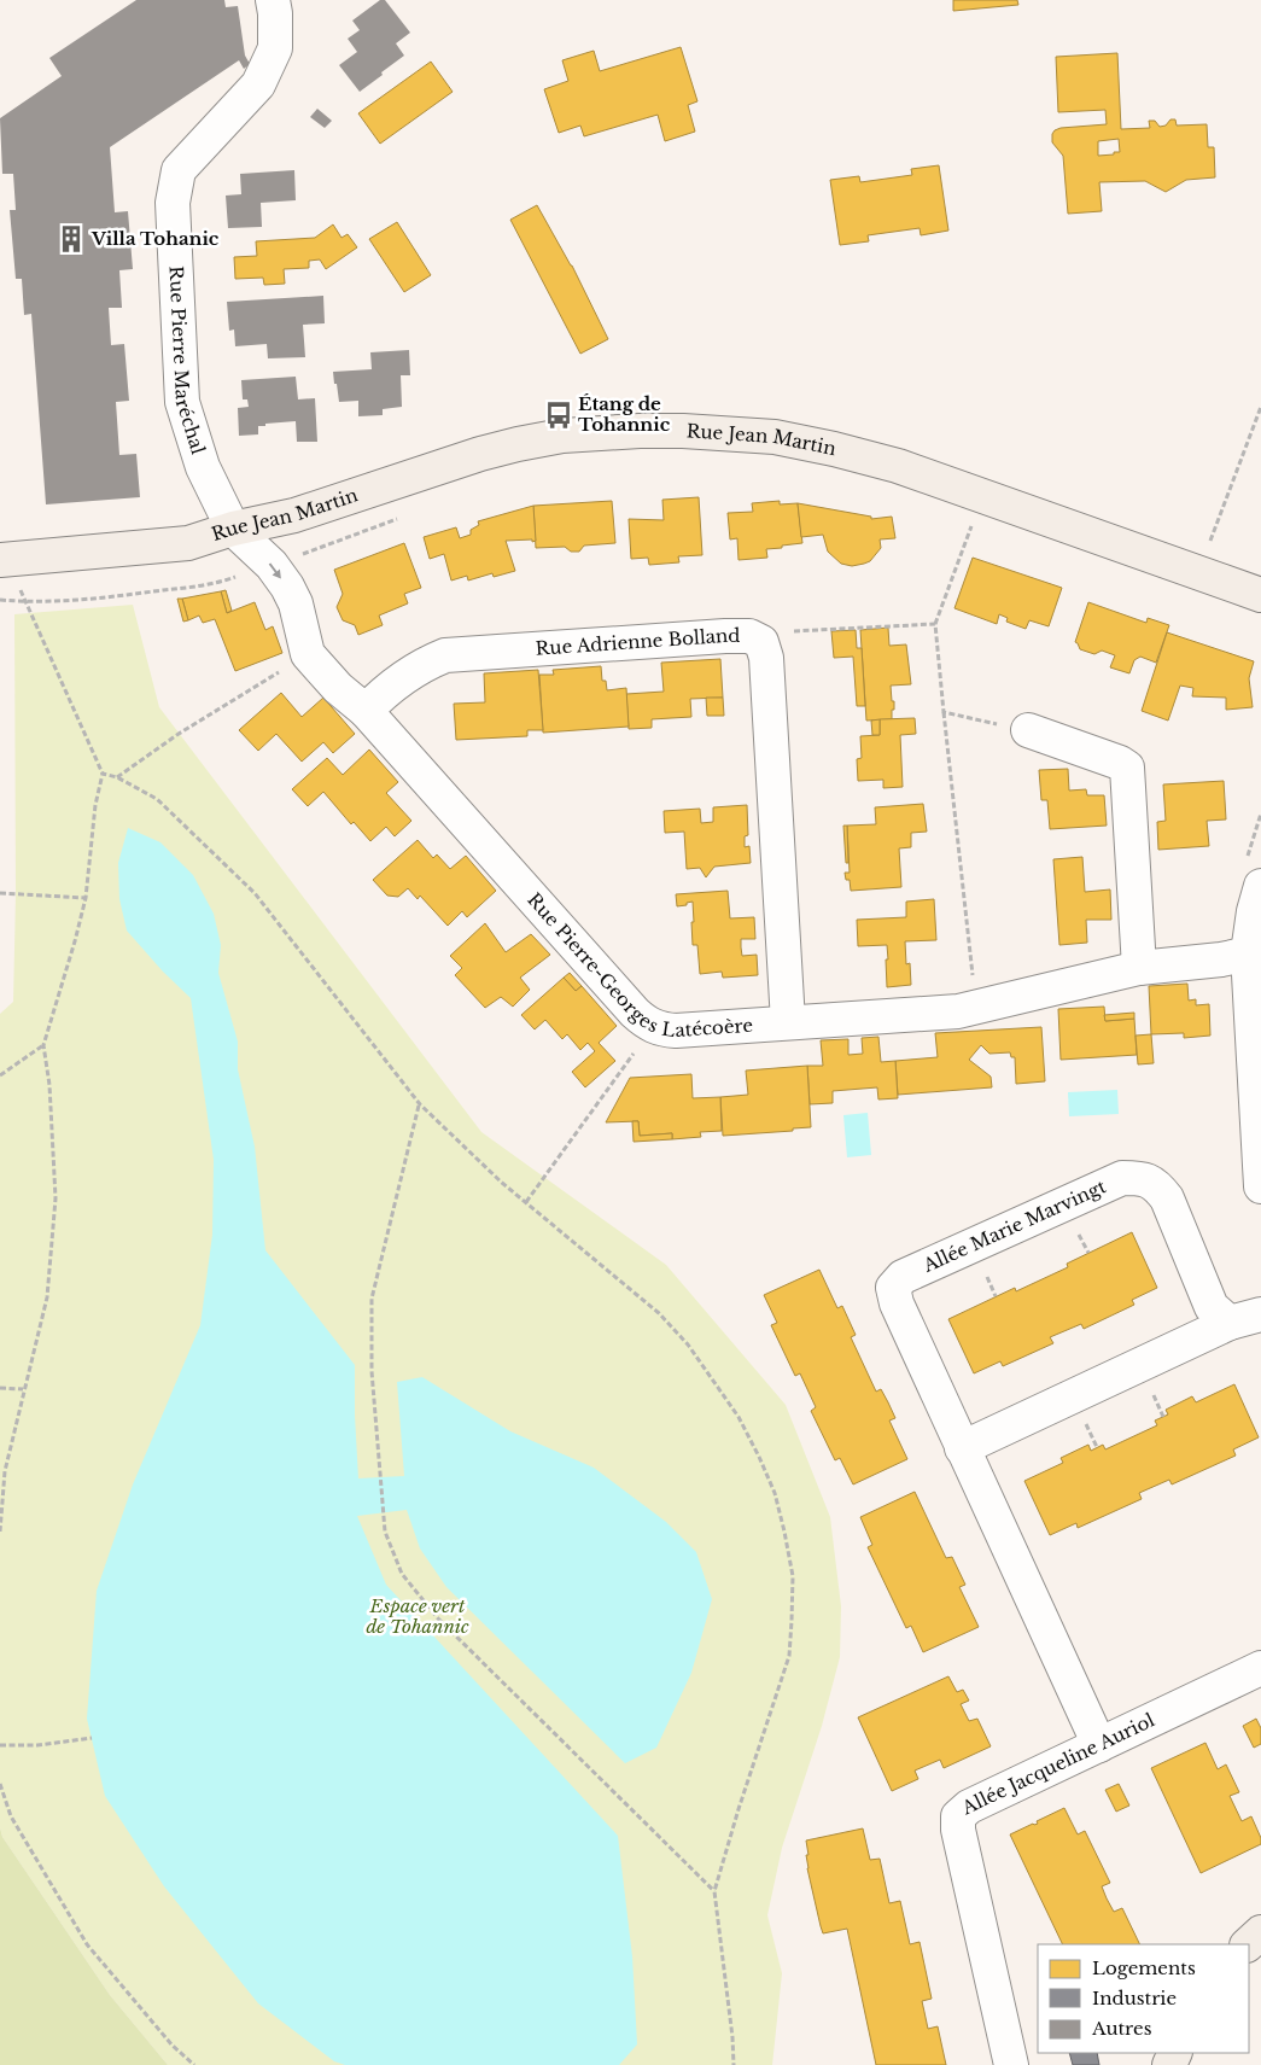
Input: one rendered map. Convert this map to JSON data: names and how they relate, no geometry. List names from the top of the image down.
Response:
{
  "streets": {
    "main road": ["Rue Jean Martin"],
    "street": [
      "Rue Pierre Maréchal",
      "Rue Adrienne Bolland",
      "Rue Pierre-Georges Latécoère",
      "Allée Marie Marvingt",
      "Allée Jacqueline Auriol"
    ]
  },
  "crossings": [
    ["Rue Pierre Maréchal", "Rue Jean Martin"],
    ["Rue Pierre Maréchal", "Rue Pierre-Georges Latécoère"],
    ["Rue Jean Martin", "Rue Pierre-Georges Latécoère"],
    ["Rue Adrienne Bolland", "Rue Pierre-Georges Latécoère"],
    ["Allée Marie Marvingt", "Allée Jacqueline Auriol"]
  ],
  "parks": ["Espace vert de Tohannic"],
  "places": {
    "building": ["Villa Tohanic"],
    "bus stop": ["Étang de Tohannic"]
  },
  "legend": ["Logements", "Industrie", "Autres"]
}
